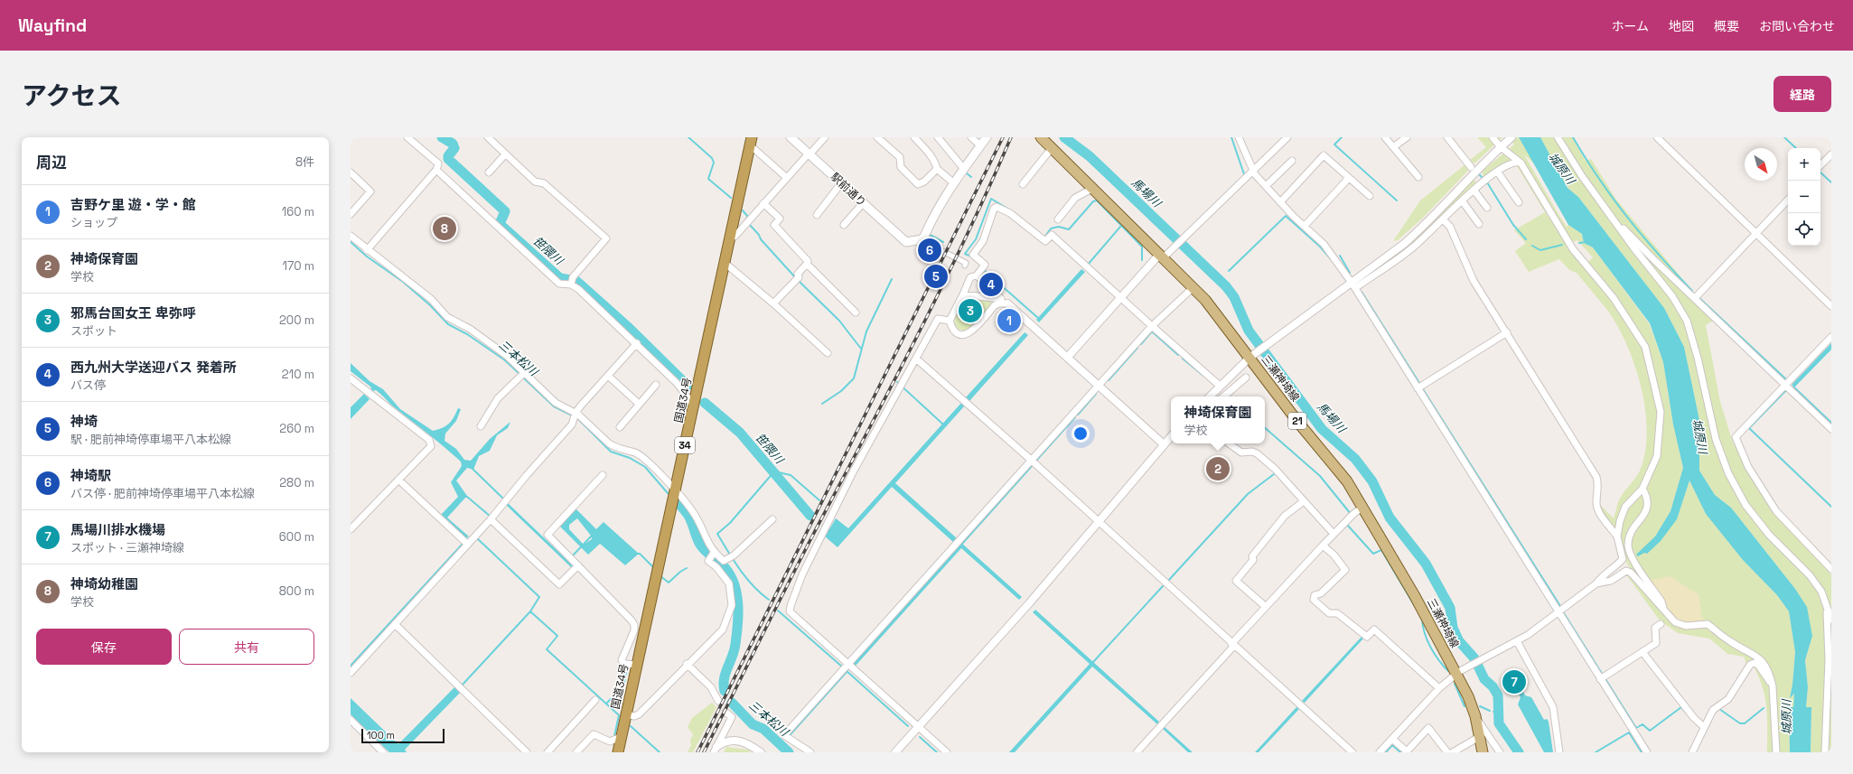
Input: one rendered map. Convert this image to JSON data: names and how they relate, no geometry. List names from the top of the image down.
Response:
{
  "streets": {
    "highway": ["国道34号", "34"],
    "main road": ["駅前通り", "三瀬神埼線", "21"]
  },
  "water": [
    "城原川",
    "馬場川",
    "笹隈川",
    "三本松川"
  ],
  "scale_bar": "100 m",
  "north": "bottom right",
  "page": {
    "header": "Wayfind",
    "nav": [
      "ホーム",
      "地図",
      "概要",
      "お問い合わせ"
    ],
    "title": "アクセス",
    "buttons": [
      "経路",
      ["保存", "共有"]
    ],
    "heading": ["周辺", "8件"],
    "map_buttons": ["+", "−"],
    "list": [
      {
        "mark": "1",
        "name": "吉野ケ里 遊・学・館",
        "note": "ショップ",
        "value": "160 m"
      },
      {
        "mark": "2",
        "name": "神埼保育園",
        "note": "学校",
        "value": "170 m"
      },
      {
        "mark": "3",
        "name": "邪馬台国女王 卑弥呼",
        "note": "スポット",
        "value": "200 m"
      },
      {
        "mark": "4",
        "name": "西九州大学送迎バス 発着所",
        "note": "バス停",
        "value": "210 m"
      },
      {
        "mark": "5",
        "name": "神埼",
        "note": "駅 · 肥前神埼停車場平八本松線",
        "value": "260 m"
      },
      {
        "mark": "6",
        "name": "神埼駅",
        "note": "バス停 · 肥前神埼停車場平八本松線",
        "value": "280 m"
      },
      {
        "mark": "7",
        "name": "馬場川排水機場",
        "note": "スポット · 三瀬神埼線",
        "value": "600 m"
      },
      {
        "mark": "8",
        "name": "神埼幼稚園",
        "note": "学校",
        "value": "800 m"
      }
    ],
    "pins": [
      "8",
      "6",
      "5",
      "4",
      "3",
      "1",
      "2",
      "7"
    ],
    "popup": ["神埼保育園", "学校"],
    "scale": "100 m"
  }
}
